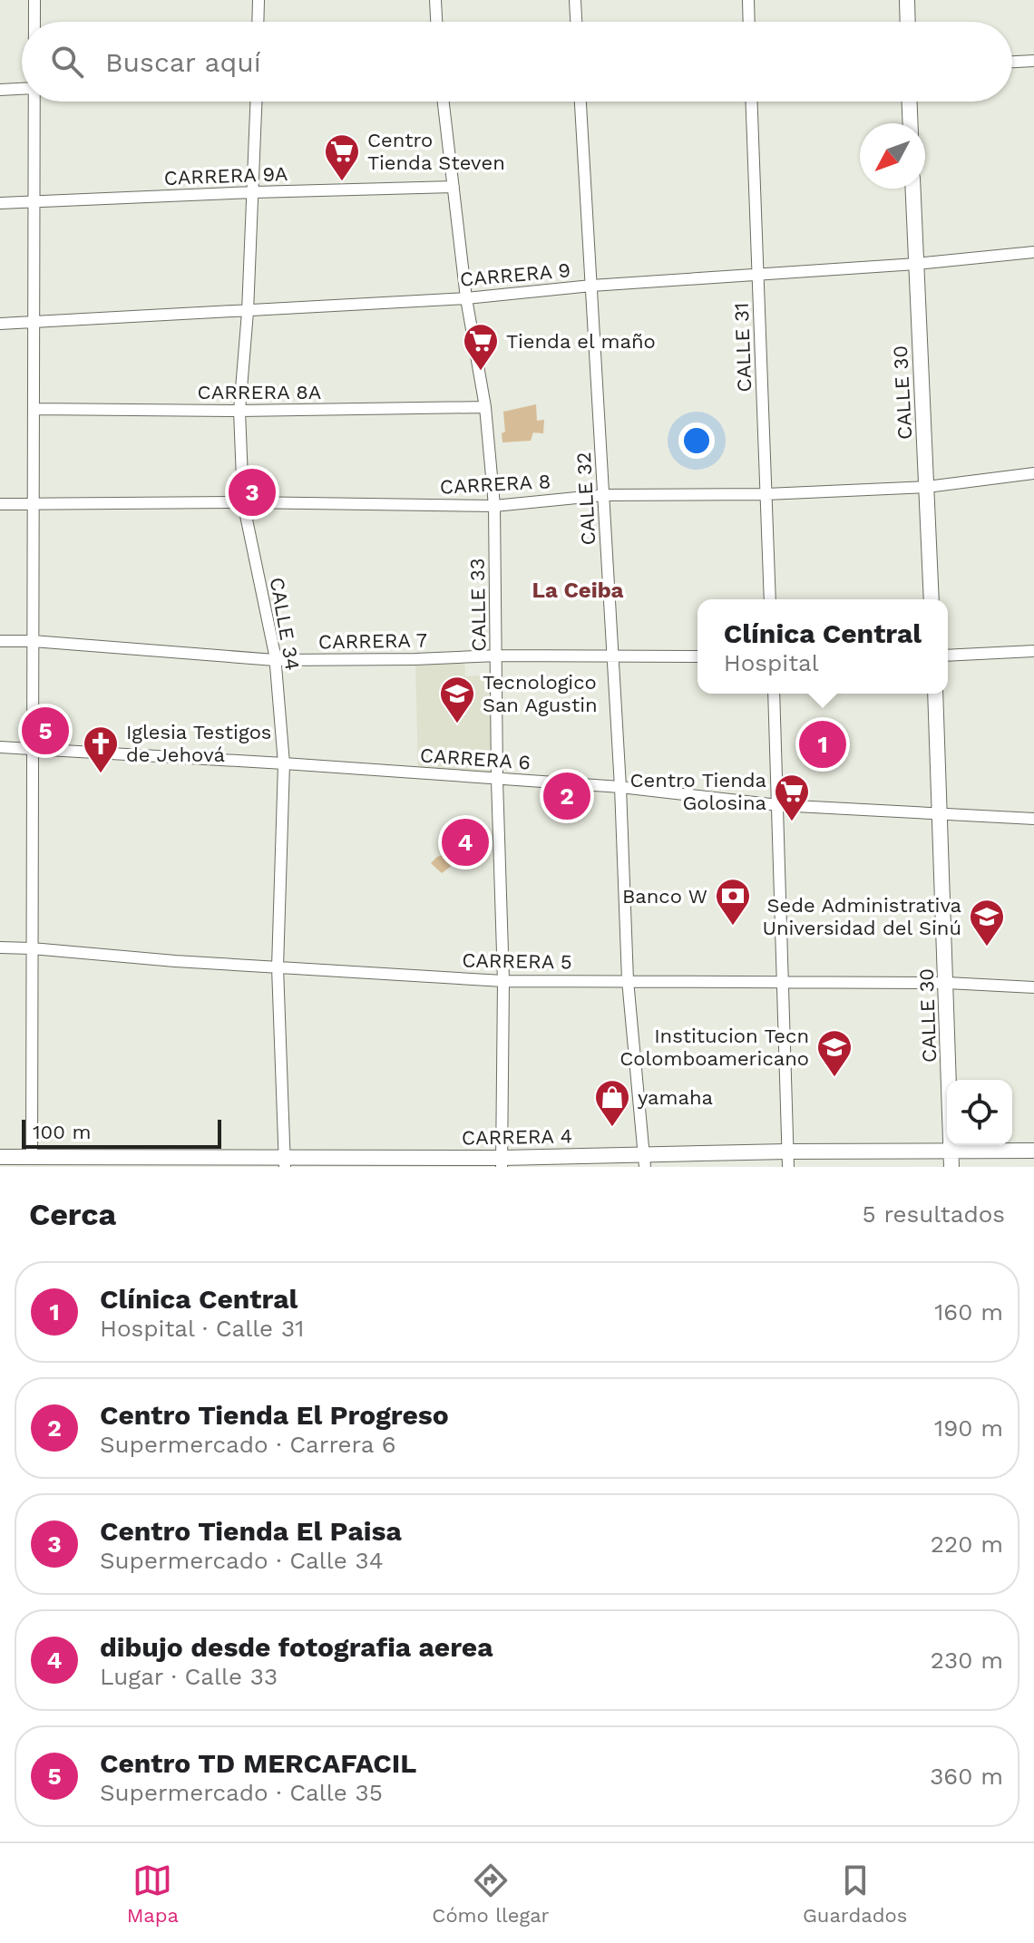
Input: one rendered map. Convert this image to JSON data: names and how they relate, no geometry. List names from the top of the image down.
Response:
{
  "streets": {
    "street": [
      "CARRERA 9A",
      "CARRERA 9",
      "CALLE 31",
      "CARRERA 8A",
      "CALLE 30",
      "CARRERA 8",
      "CALLE 32",
      "CALLE 33",
      "CALLE 34",
      "CARRERA 7",
      "CARRERA 6",
      "CARRERA 5",
      "CARRERA 4"
    ]
  },
  "crossings": [
    ["CARRERA 9A", "CALLE 33"],
    ["CARRERA 9A", "CALLE 34"],
    ["CARRERA 9", "CALLE 31"],
    ["CARRERA 9", "CALLE 30"],
    ["CARRERA 9", "CALLE 32"],
    ["CARRERA 9", "CALLE 33"],
    ["CARRERA 9", "CALLE 34"],
    ["CALLE 31", "CARRERA 8"],
    ["CARRERA 8A", "CALLE 33"],
    ["CARRERA 8A", "CALLE 34"],
    ["CALLE 30", "CARRERA 8"],
    ["CALLE 30", "CARRERA 6"],
    ["CALLE 30", "CARRERA 5"],
    ["CALLE 30", "CARRERA 4"],
    ["CARRERA 8", "CALLE 32"],
    ["CARRERA 8", "CALLE 33"],
    ["CARRERA 8", "CALLE 34"],
    ["CALLE 32", "CARRERA 7"],
    ["CALLE 32", "CARRERA 6"],
    ["CALLE 32", "CARRERA 5"],
    ["CALLE 32", "CARRERA 4"],
    ["CALLE 33", "CARRERA 7"],
    ["CALLE 33", "CARRERA 6"],
    ["CALLE 33", "CARRERA 5"],
    ["CALLE 33", "CARRERA 4"],
    ["CALLE 34", "CARRERA 7"],
    ["CALLE 34", "CARRERA 6"],
    ["CALLE 34", "CARRERA 5"],
    ["CALLE 34", "CARRERA 4"]
  ],
  "districts": ["La Ceiba"],
  "places": {
    "supermarket": ["Centro Tienda Steven", "Tienda el maño", "Centro Tienda Golosina"],
    "school or university": ["Tecnologico San Agustin", "Sede Administrativa Universidad del Sinú", "Institucion Tecn Colomboamericano"],
    "church": ["Iglesia Testigos de Jehová"],
    "bank": ["Banco W"],
    "shop": ["yamaha"]
  },
  "scale_bar": "100 m",
  "north": "bottom left",
  "page": {
    "search": "Buscar aquí",
    "pins": [
      "3",
      "5",
      "1",
      "2",
      "4"
    ],
    "popup": ["Clínica Central", "Hospital"],
    "scale": "100 m",
    "heading": ["Cerca", "5 resultados"],
    "list": [
      {
        "mark": "1",
        "name": "Clínica Central",
        "note": "Hospital · Calle 31",
        "value": "160 m"
      },
      {
        "mark": "2",
        "name": "Centro Tienda El Progreso",
        "note": "Supermercado · Carrera 6",
        "value": "190 m"
      },
      {
        "mark": "3",
        "name": "Centro Tienda El Paisa",
        "note": "Supermercado · Calle 34",
        "value": "220 m"
      },
      {
        "mark": "4",
        "name": "dibujo desde fotografia aerea",
        "note": "Lugar · Calle 33",
        "value": "230 m"
      },
      {
        "mark": "5",
        "name": "Centro TD MERCAFACIL",
        "note": "Supermercado · Calle 35",
        "value": "360 m"
      }
    ],
    "nav": ["Mapa", "Cómo llegar", "Guardados"]
  }
}
